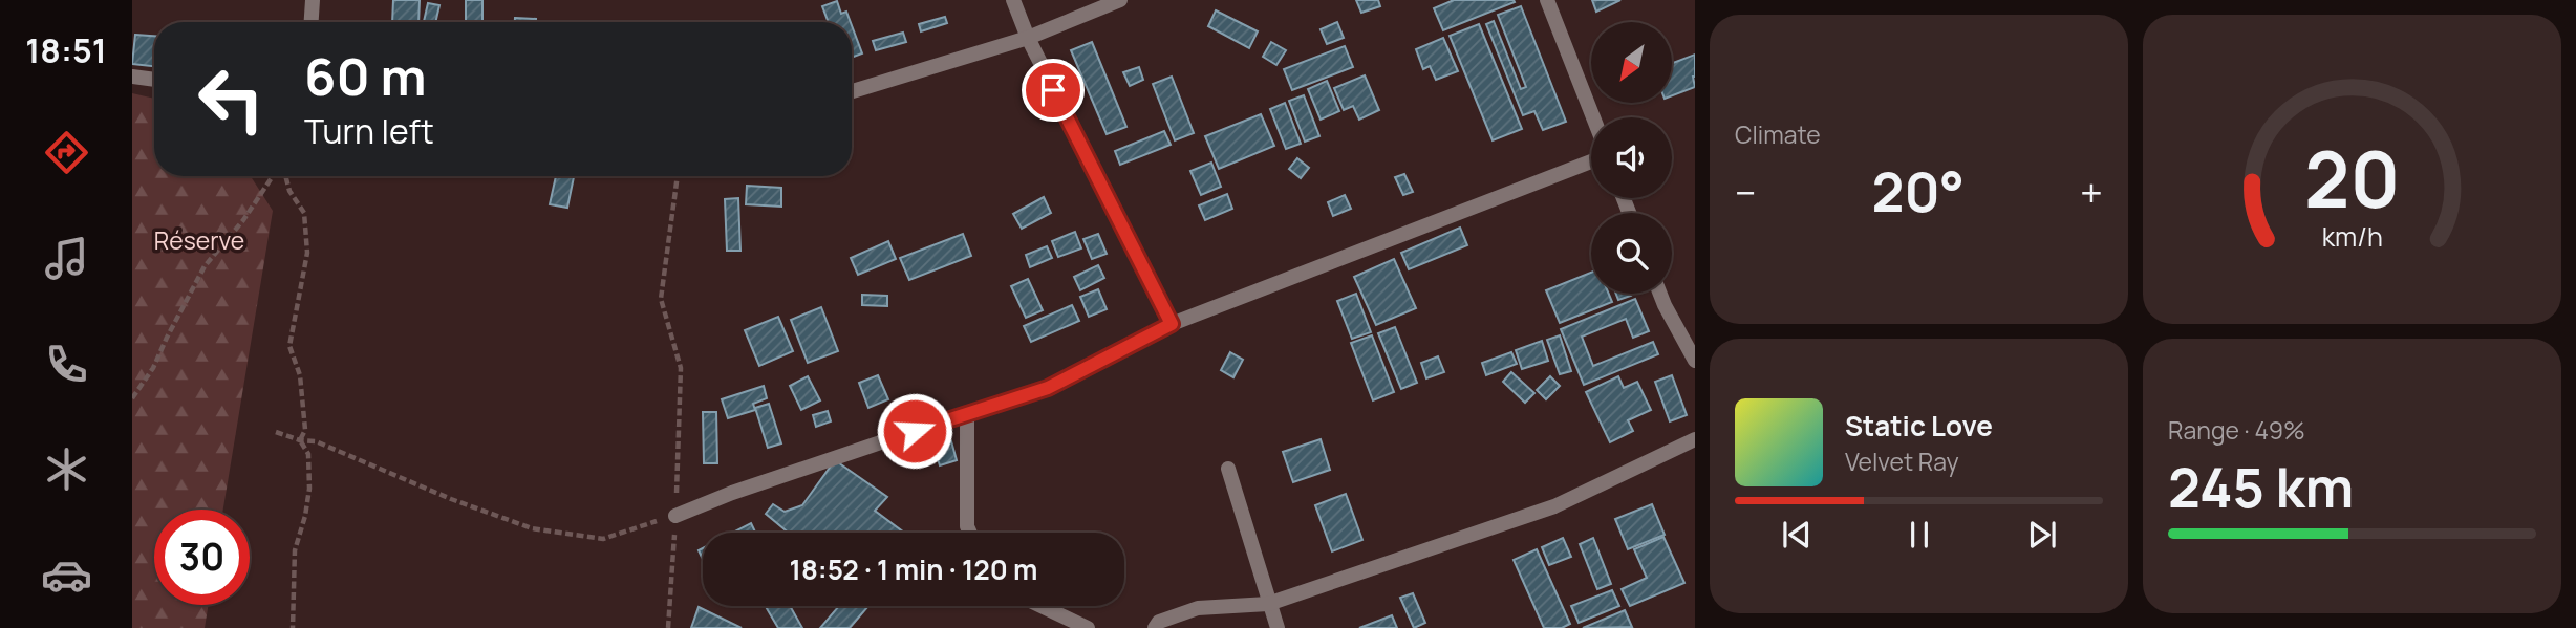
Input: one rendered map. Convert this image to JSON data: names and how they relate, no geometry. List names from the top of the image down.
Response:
{
  "parks": ["Réserve"],
  "north": "bottom left",
  "page": {
    "tabs": "18:51",
    "tile": [
      "Climate",
      ["Range · 49%", "245 km"]
    ],
    "turn": ["60 m", "Turn left"],
    "heat": ["−", "20°", "+"],
    "song": ["Static Love", "Velvet Ray"],
    "limit": "30",
    "trip": "18:52 · 1 min · 120 m",
    "gauge": ["20", "km/h"]
  }
}
